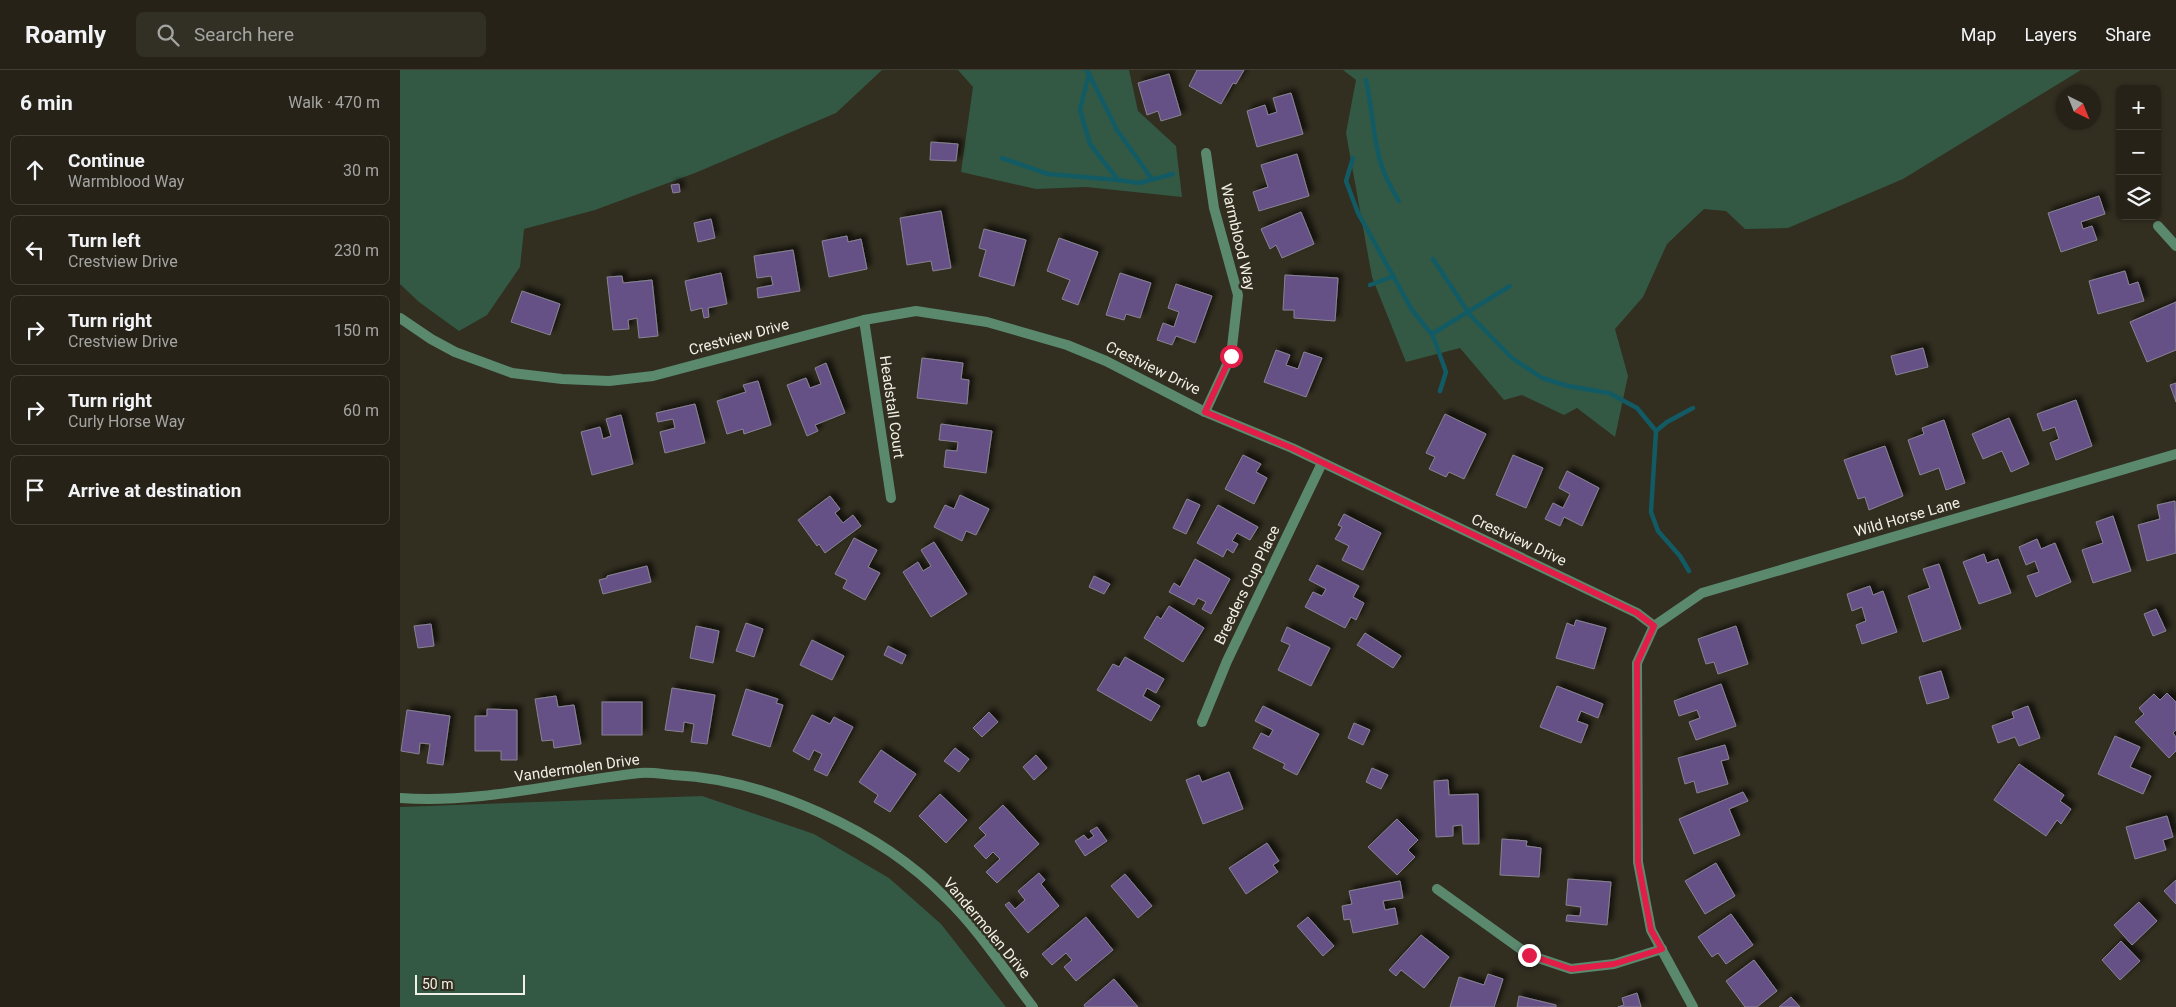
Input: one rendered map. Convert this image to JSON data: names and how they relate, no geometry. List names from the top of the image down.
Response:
{
  "streets": {
    "street": [
      "Warmblood Way",
      "Crestview Drive",
      "Headstall Court",
      "Wild Horse Lane",
      "Breeders Cup Place",
      "Vandermolen Drive"
    ]
  },
  "crossings": [
    ["Warmblood Way", "Crestview Drive"],
    ["Crestview Drive", "Headstall Court"],
    ["Crestview Drive", "Wild Horse Lane"],
    ["Crestview Drive", "Breeders Cup Place"]
  ],
  "scale_bar": "50 m",
  "north": "bottom right",
  "page": {
    "header": "Roamly",
    "search": "Search here",
    "nav": ["Map", "Layers", "Share"],
    "heading": ["6 min", "Walk · 470 m"],
    "map_buttons": ["+", "−"],
    "list": [
      ["Continue", "Warmblood Way", "30 m"],
      ["Turn left", "Crestview Drive", "230 m"],
      ["Turn right", "Crestview Drive", "150 m"],
      ["Turn right", "Curly Horse Way", "60 m"],
      "Arrive at destination"
    ],
    "scale": "50 m"
  }
}
